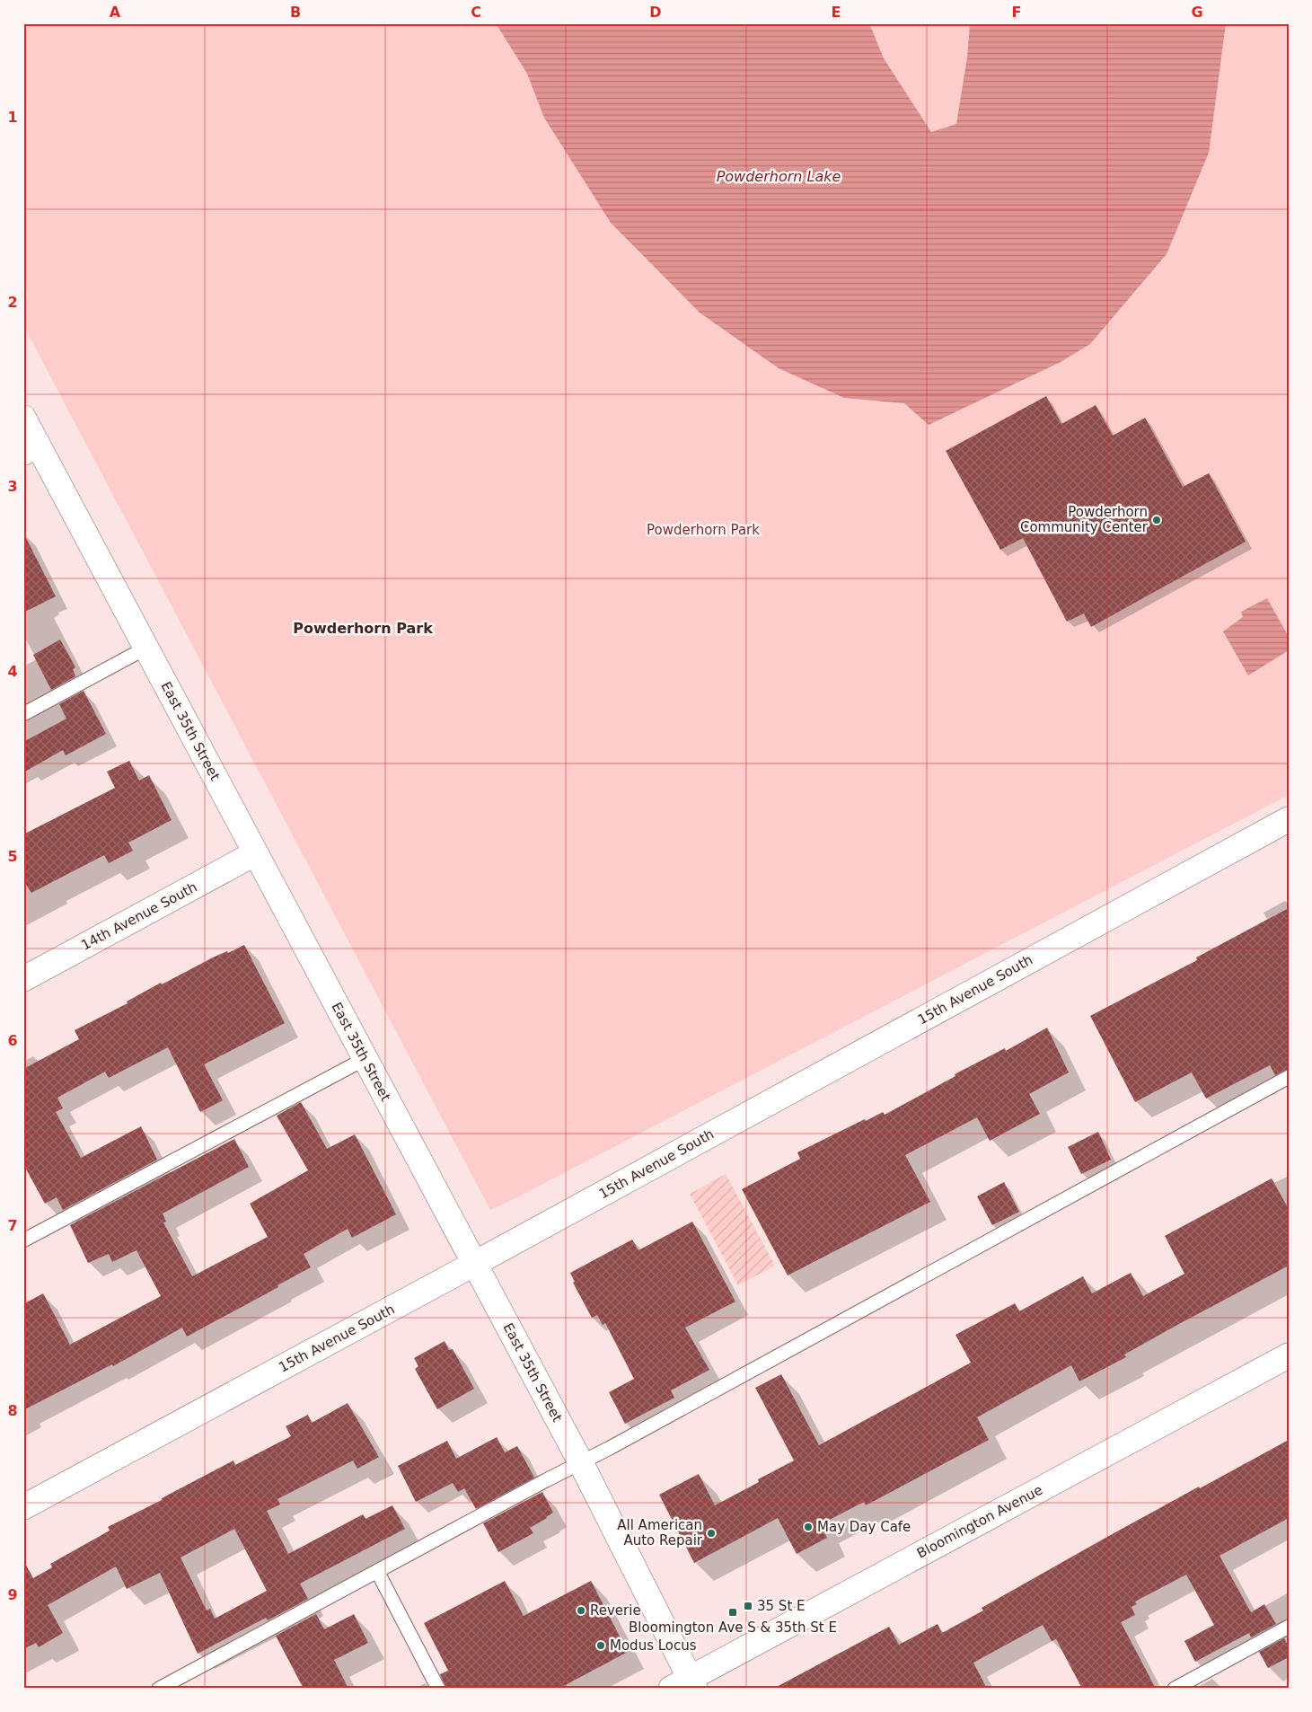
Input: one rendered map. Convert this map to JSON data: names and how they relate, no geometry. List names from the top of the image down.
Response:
{
  "streets": {
    "street": [
      "East 35th Street",
      "14th Avenue South",
      "15th Avenue South",
      "Bloomington Avenue"
    ]
  },
  "crossings": [
    ["East 35th Street", "14th Avenue South"],
    ["East 35th Street", "15th Avenue South"],
    ["East 35th Street", "Bloomington Avenue"]
  ],
  "districts": ["Powderhorn Park"],
  "water": ["Powderhorn Lake"],
  "parks": ["Powderhorn Park"],
  "places": {
    "other": [
      "Powderhorn Community Center",
      "May Day Cafe",
      "All American Auto Repair",
      "Reverie",
      "Modus Locus"
    ],
    "transit": ["35 St E", "Bloomington Ave S & 35th St E"]
  },
  "grid": {
    "columns": [
      "A",
      "B",
      "C",
      "D",
      "E",
      "F",
      "G"
    ],
    "rows": [
      "1",
      "2",
      "3",
      "4",
      "5",
      "6",
      "7",
      "8",
      "9"
    ]
  }
}
